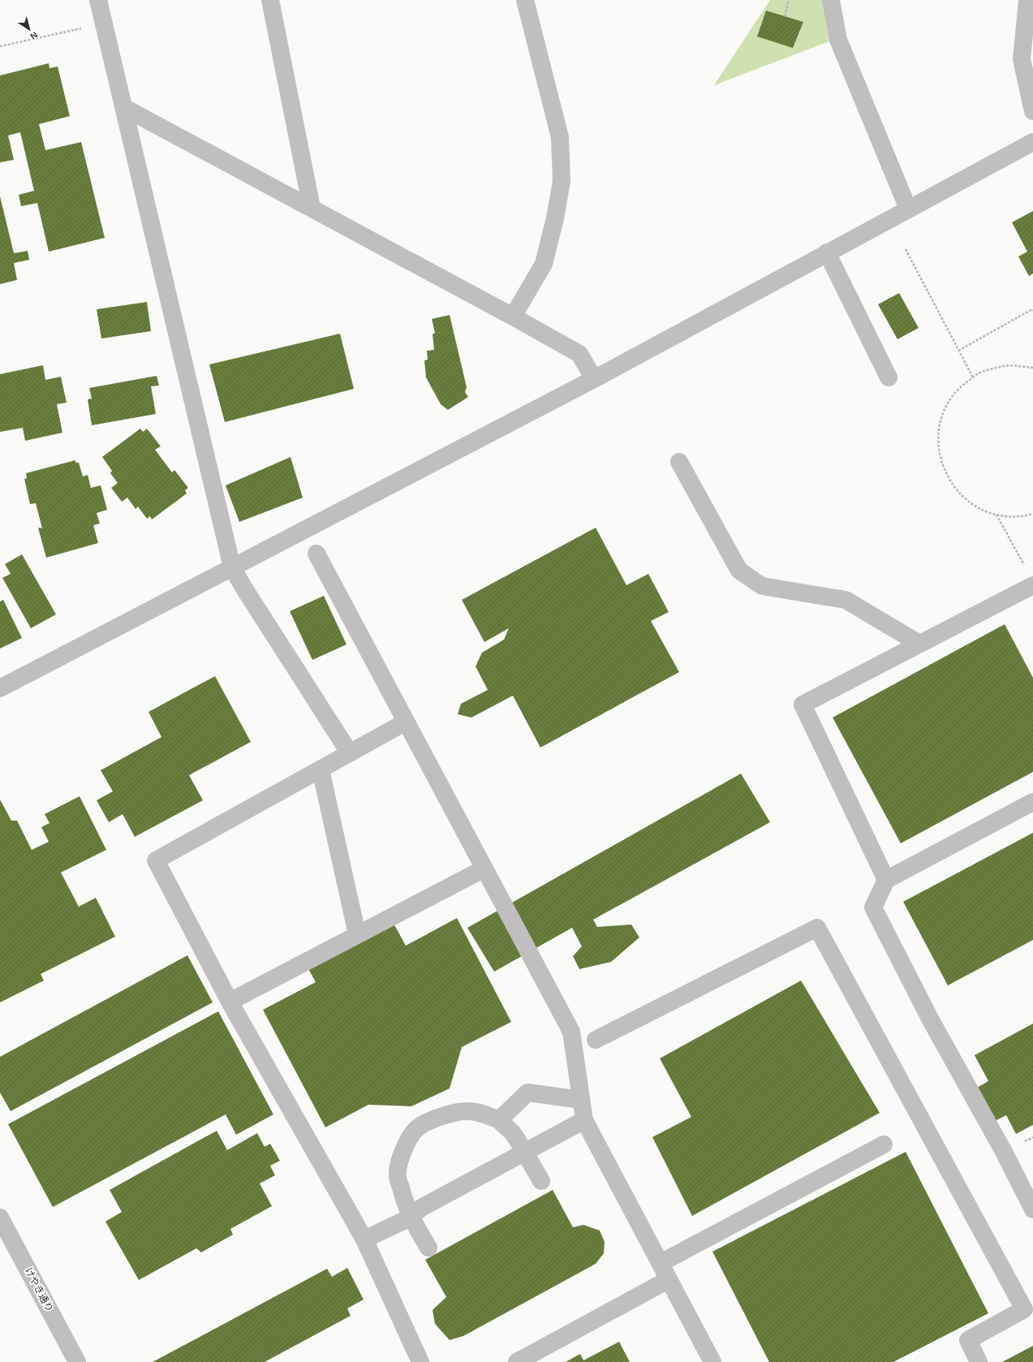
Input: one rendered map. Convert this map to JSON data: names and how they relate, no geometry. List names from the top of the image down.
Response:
{
  "streets": {
    "street": ["けやき通り"]
  },
  "north": "bottom right"
}
